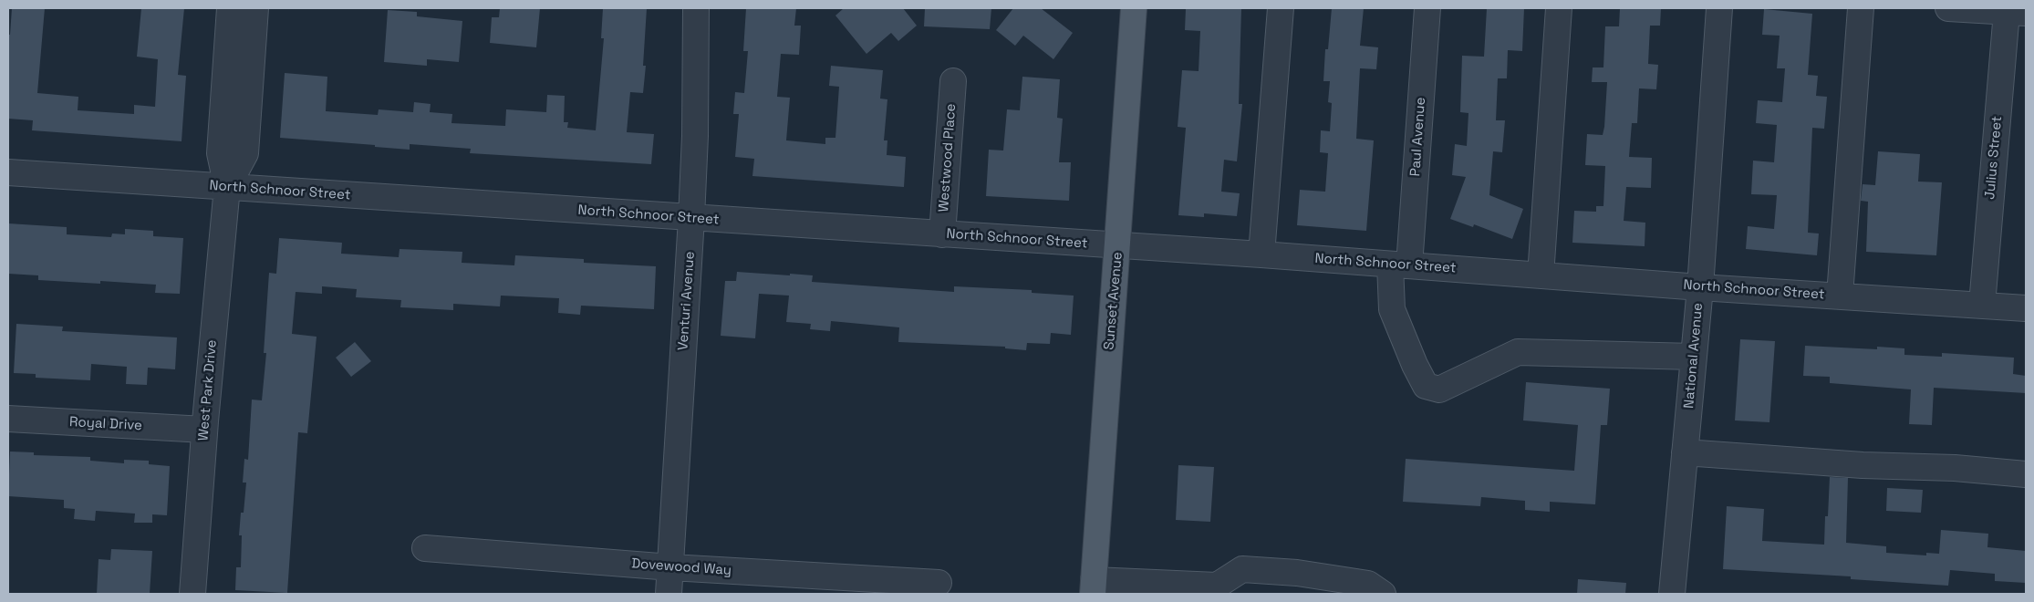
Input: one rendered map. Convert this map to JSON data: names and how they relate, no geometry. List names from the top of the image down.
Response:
{
  "streets": {
    "main road": ["Sunset Avenue"],
    "street": [
      "Paul Avenue",
      "Westwood Place",
      "Julius Street",
      "North Schnoor Street",
      "Venturi Avenue",
      "National Avenue",
      "West Park Drive",
      "Royal Drive",
      "Dovewood Way"
    ]
  },
  "crossings": [
    ["Paul Avenue", "North Schnoor Street"],
    ["Paul Avenue", "National Avenue"],
    ["Westwood Place", "North Schnoor Street"],
    ["Julius Street", "North Schnoor Street"],
    ["North Schnoor Street", "Venturi Avenue"],
    ["North Schnoor Street", "Sunset Avenue"],
    ["North Schnoor Street", "National Avenue"],
    ["North Schnoor Street", "West Park Drive"],
    ["Venturi Avenue", "Dovewood Way"],
    ["West Park Drive", "Royal Drive"]
  ]
}
